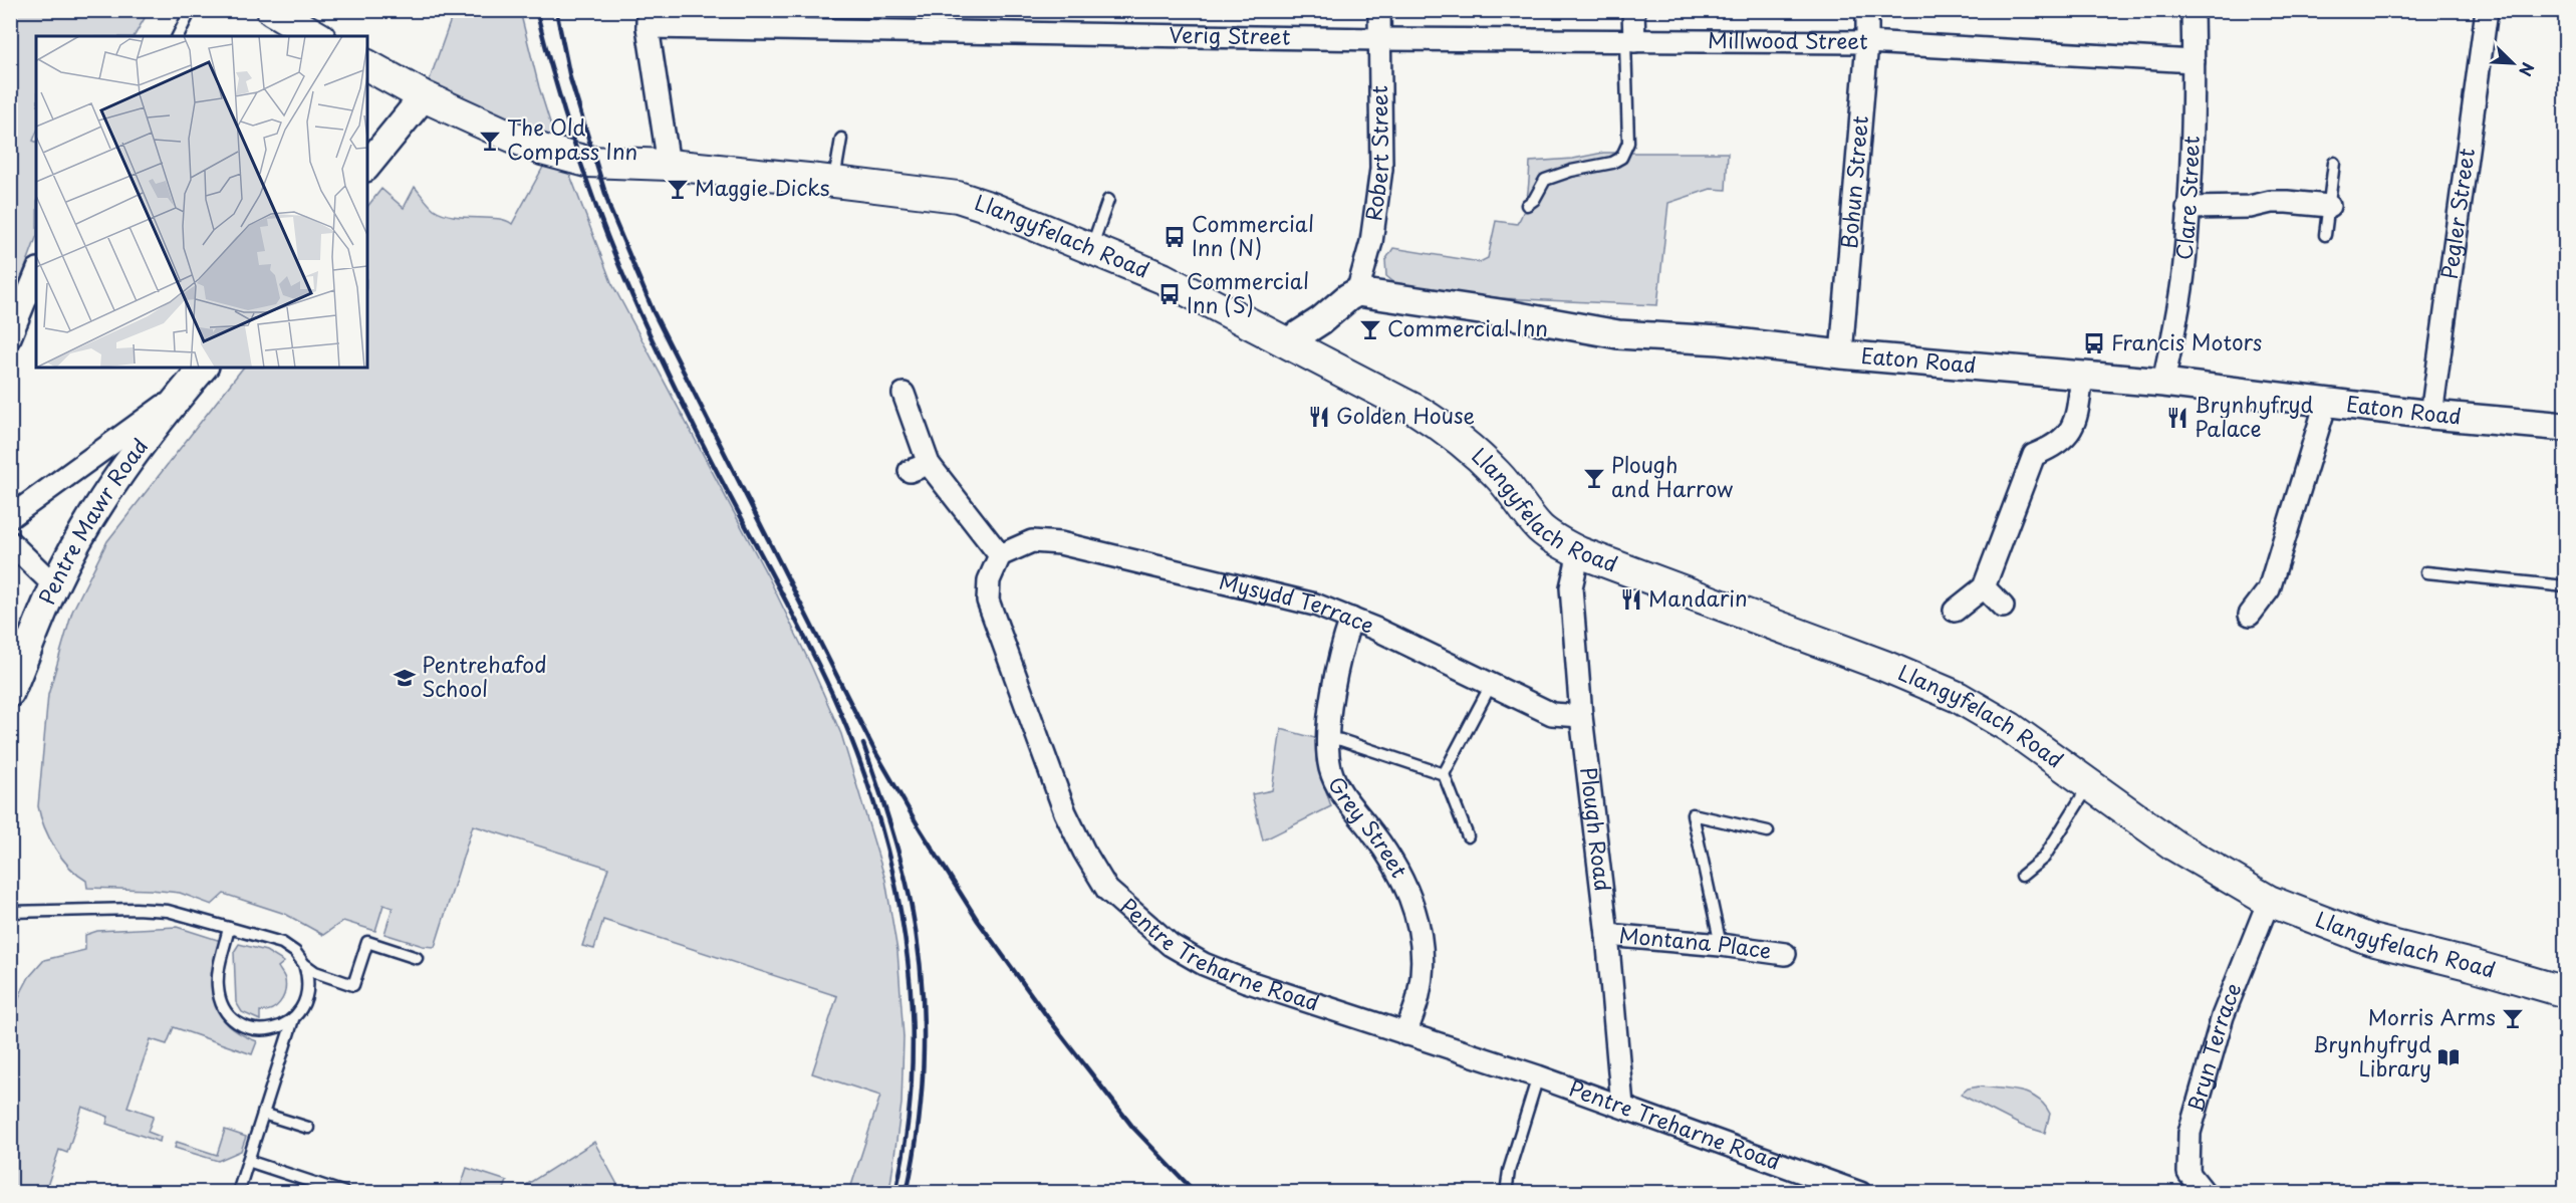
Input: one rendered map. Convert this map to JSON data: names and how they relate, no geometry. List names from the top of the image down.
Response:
{
  "streets": {
    "main road": ["Llangyfelach Road"],
    "street": [
      "Verig Street",
      "Millwood Street",
      "Robert Street",
      "Bohun Street",
      "Clare Street",
      "Pegler Street",
      "Eaton Road",
      "Pentre Mawr Road",
      "Mysydd Terrace",
      "Grey Street",
      "Plough Road",
      "Montana Place",
      "Pentre Treharne Road",
      "Bryn Terrace"
    ]
  },
  "crossings": [
    ["Verig Street", "Millwood Street"],
    ["Verig Street", "Robert Street"],
    ["Millwood Street", "Robert Street"],
    ["Millwood Street", "Bohun Street"],
    ["Millwood Street", "Clare Street"],
    ["Robert Street", "Eaton Road"],
    ["Bohun Street", "Eaton Road"],
    ["Clare Street", "Eaton Road"],
    ["Pegler Street", "Eaton Road"],
    ["Llangyfelach Road", "Plough Road"],
    ["Llangyfelach Road", "Bryn Terrace"],
    ["Mysydd Terrace", "Grey Street"],
    ["Mysydd Terrace", "Plough Road"],
    ["Mysydd Terrace", "Pentre Treharne Road"],
    ["Grey Street", "Pentre Treharne Road"],
    ["Plough Road", "Montana Place"],
    ["Plough Road", "Pentre Treharne Road"]
  ],
  "places": {
    "bar": [
      "The Old Compass Inn",
      "Maggie Dicks",
      "Commercial Inn",
      "Plough and Harrow",
      "Morris Arms"
    ],
    "bus stop": ["Commercial Inn (N)", "Commercial Inn (S)", "Francis Motors"],
    "restaurant": ["Golden House", "Brynhyfryd Palace", "Mandarin"],
    "school or university": ["Pentrehafod School"],
    "library": ["Brynhyfryd Library"]
  },
  "north": "bottom right"
}
